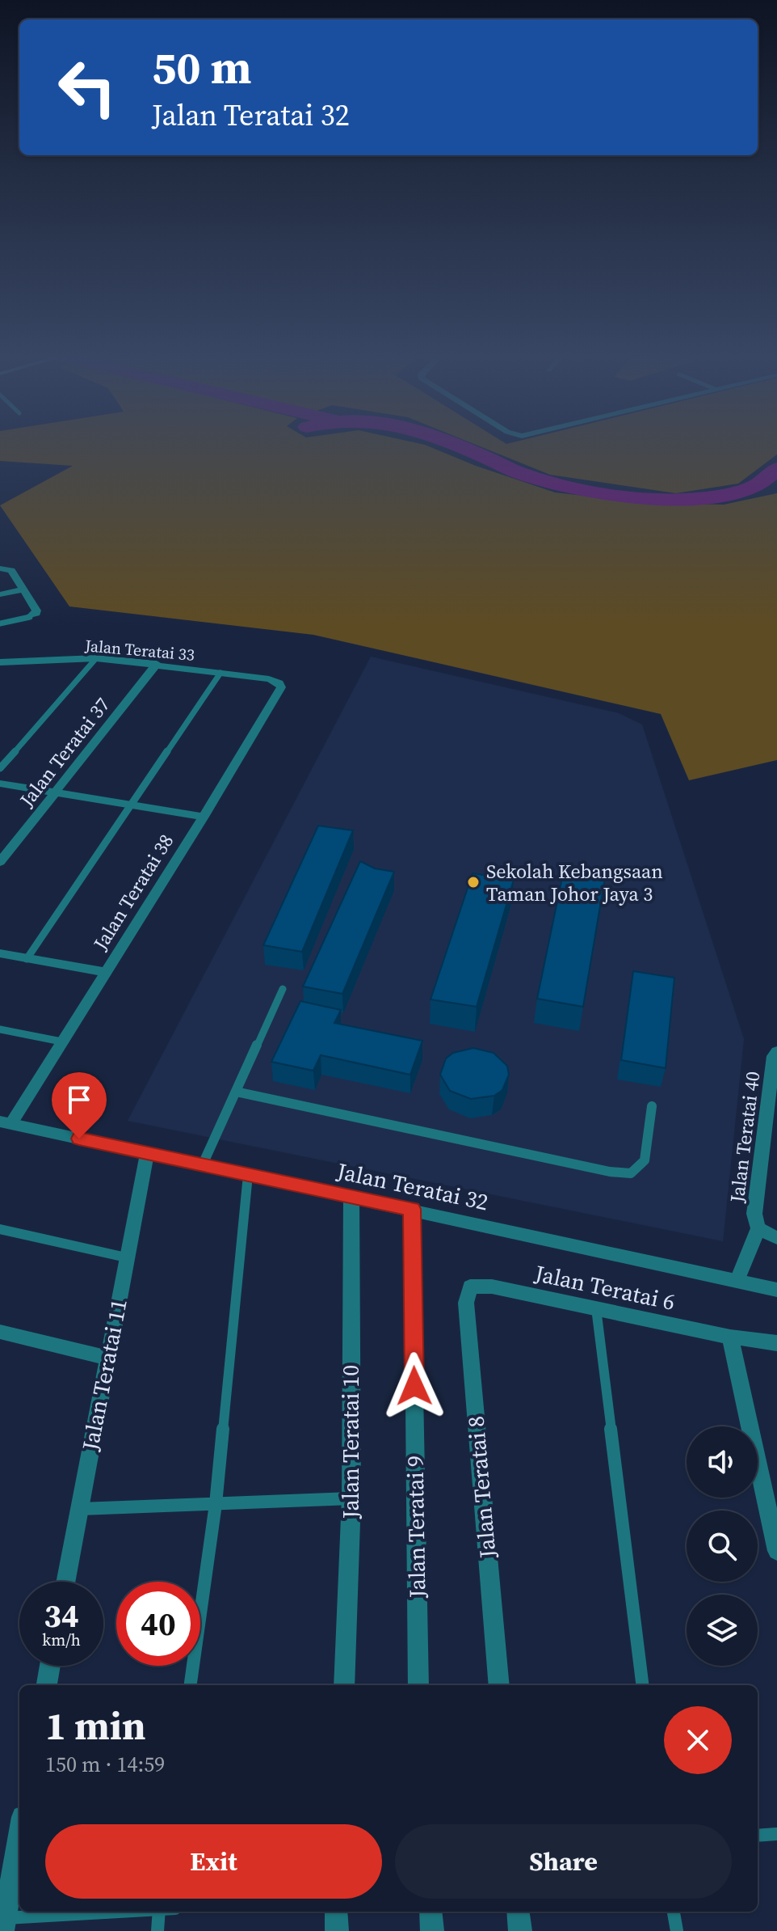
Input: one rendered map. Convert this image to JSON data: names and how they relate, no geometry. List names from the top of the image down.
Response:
{
  "streets": {
    "street": [
      "Jalan Teratai 33",
      "Jalan Teratai 37",
      "Jalan Teratai 38",
      "Jalan Teratai 40",
      "Jalan Teratai 32",
      "Jalan Teratai 6",
      "Jalan Teratai 11",
      "Jalan Teratai 10",
      "Jalan Teratai 8",
      "Jalan Teratai 9"
    ]
  },
  "crossings": [
    ["Jalan Teratai 33", "Jalan Teratai 37"],
    ["Jalan Teratai 33", "Jalan Teratai 38"],
    ["Jalan Teratai 38", "Jalan Teratai 32"],
    ["Jalan Teratai 32", "Jalan Teratai 11"],
    ["Jalan Teratai 32", "Jalan Teratai 10"],
    ["Jalan Teratai 32", "Jalan Teratai 9"],
    ["Jalan Teratai 6", "Jalan Teratai 8"]
  ],
  "places": ["Sekolah Kebangsaan Taman Johor Jaya 3"],
  "page": {
    "turn": ["50 m", "Jalan Teratai 32"],
    "speed": "34 km/h",
    "limit": "40",
    "heading": ["1 min", "150 m · 14:59"],
    "buttons": ["Exit", "Share"]
  }
}
